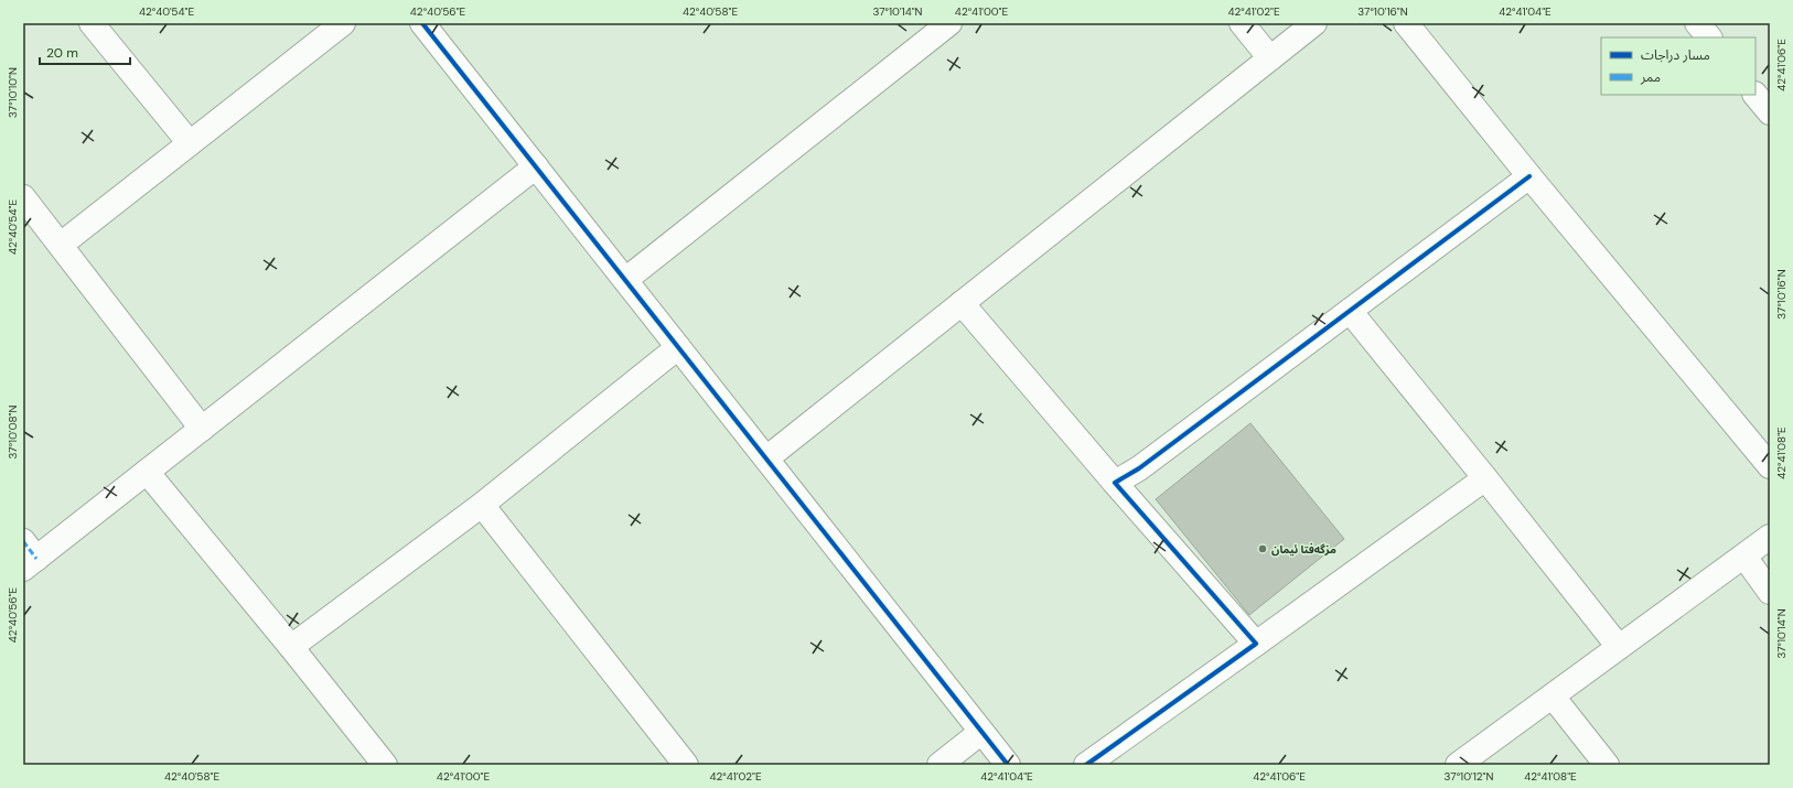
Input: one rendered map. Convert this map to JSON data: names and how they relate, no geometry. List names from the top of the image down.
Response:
{
  "places": ["مزگەفتا ئيمان"],
  "legend": ["مسار دراجات", "ممر"],
  "scale_bar": "20 m",
  "coordinates": [
    "42°40'54\"E",
    "42°40'56\"E",
    "42°40'58\"E",
    "37°10'14\"N",
    "42°41'00\"E",
    "42°41'02\"E",
    "37°10'16\"N",
    "42°41'04\"E",
    "42°41'06\"E",
    "37°10'10\"N",
    "37°10'08\"N",
    "42°41'08\"E",
    "37°10'12\"N"
  ]
}
